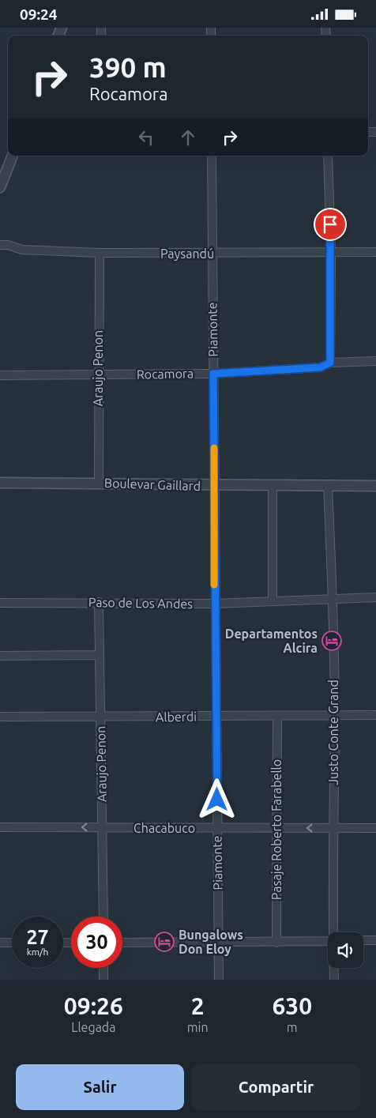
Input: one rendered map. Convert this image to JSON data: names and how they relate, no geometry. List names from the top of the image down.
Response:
{
  "streets": {
    "street": [
      "Paysandú",
      "Piamonte",
      "Araujo Penon",
      "Rocamora",
      "Boulevar Gaillard",
      "Paso de Los Andes",
      "Alberdi",
      "Justo Conte Grand",
      "Chacabuco",
      "Pasaje Roberto Farabello"
    ]
  },
  "crossings": [
    ["Paysandú", "Piamonte"],
    ["Paysandú", "Araujo Penon"],
    ["Piamonte", "Rocamora"],
    ["Piamonte", "Boulevar Gaillard"],
    ["Piamonte", "Paso de Los Andes"],
    ["Piamonte", "Alberdi"],
    ["Piamonte", "Chacabuco"],
    ["Araujo Penon", "Rocamora"],
    ["Araujo Penon", "Boulevar Gaillard"],
    ["Araujo Penon", "Paso de Los Andes"],
    ["Araujo Penon", "Alberdi"],
    ["Araujo Penon", "Chacabuco"],
    ["Boulevar Gaillard", "Justo Conte Grand"],
    ["Paso de Los Andes", "Justo Conte Grand"],
    ["Alberdi", "Justo Conte Grand"],
    ["Alberdi", "Pasaje Roberto Farabello"],
    ["Justo Conte Grand", "Chacabuco"],
    ["Chacabuco", "Pasaje Roberto Farabello"]
  ],
  "one_way": ["Chacabuco"],
  "places": {
    "hotel": ["Departamentos Alcira", "Bungalows Don Eloy"]
  },
  "page": {
    "status": "09:24",
    "turn": ["390 m", "Rocamora"],
    "speed": "27 km/h",
    "limit": "30",
    "eta": [
      "09:26",
      "Llegada",
      "2",
      "min",
      "630",
      "m"
    ],
    "buttons": ["Salir", "Compartir"]
  }
}
